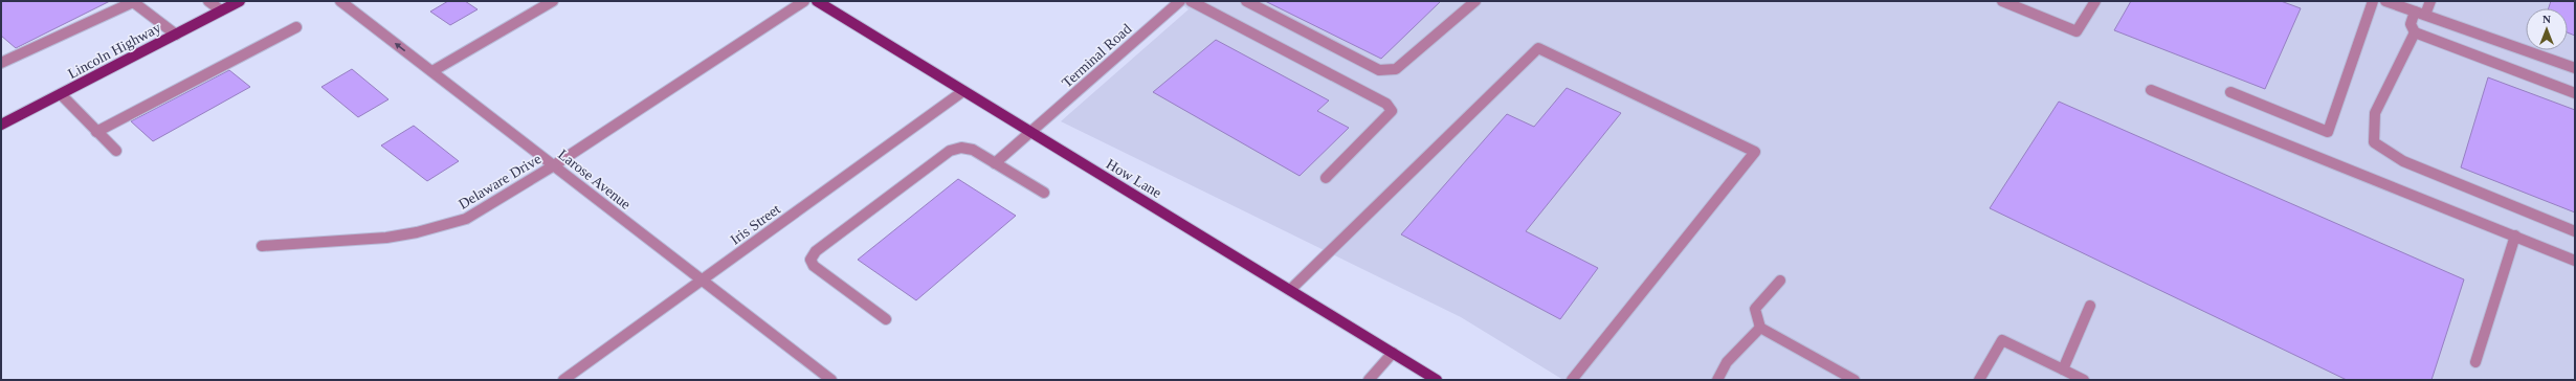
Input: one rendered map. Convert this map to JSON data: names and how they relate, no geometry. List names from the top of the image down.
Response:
{
  "streets": {
    "main road": ["Lincoln Highway", "How Lane"],
    "street": [
      "Terminal Road",
      "Larose Avenue",
      "Delaware Drive",
      "Iris Street"
    ]
  },
  "crossings": [
    ["Terminal Road", "How Lane"],
    ["How Lane", "Iris Street"],
    ["Larose Avenue", "Delaware Drive"],
    ["Larose Avenue", "Iris Street"]
  ],
  "north": "top"
}
